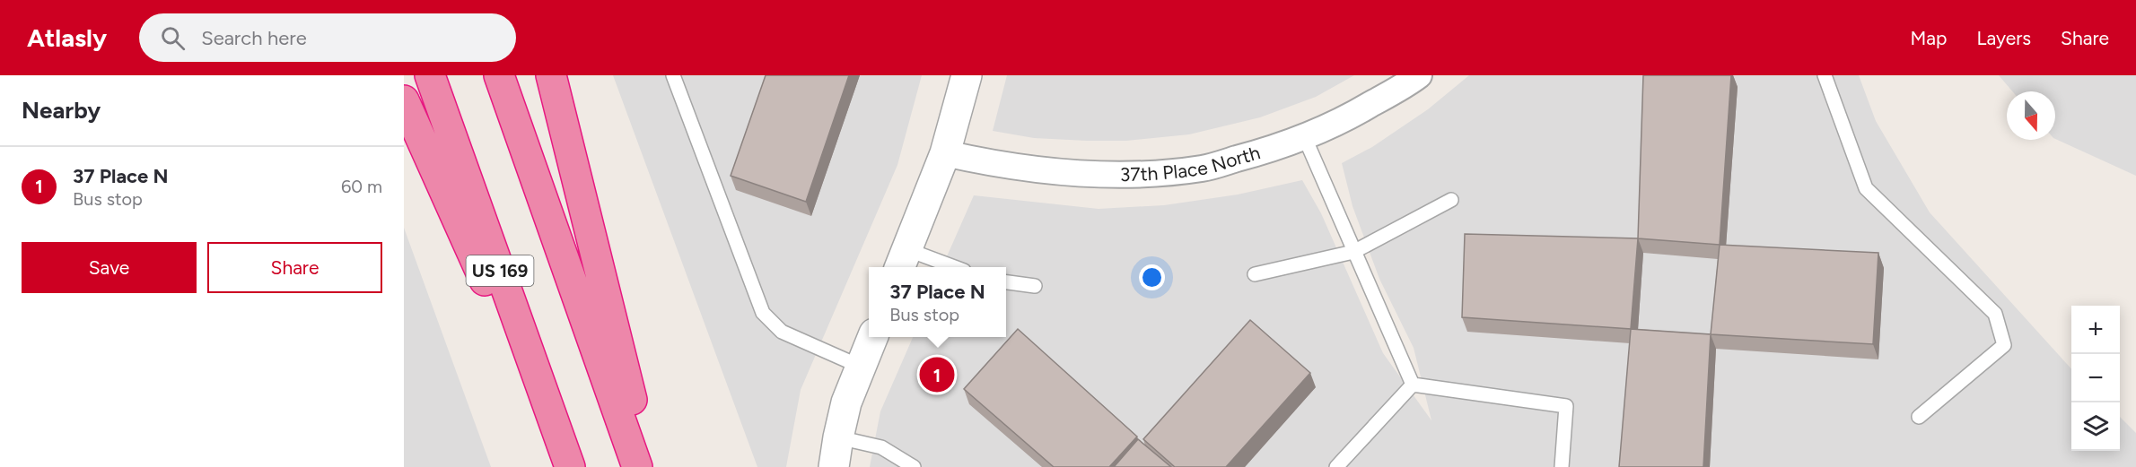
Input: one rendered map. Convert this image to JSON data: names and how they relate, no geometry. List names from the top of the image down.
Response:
{
  "streets": {
    "highway": ["US 169"],
    "street": ["37th Place North"]
  },
  "north": "bottom",
  "page": {
    "header": "Atlasly",
    "search": "Search here",
    "nav": ["Map", "Layers", "Share"],
    "heading": "Nearby",
    "list": [
      {
        "mark": "1",
        "name": "37 Place N",
        "note": "Bus stop",
        "value": "60 m"
      }
    ],
    "buttons": ["Save", "Share"],
    "popup": ["37 Place N", "Bus stop"],
    "map_buttons": ["+", "−"],
    "pins": "1"
  }
}
